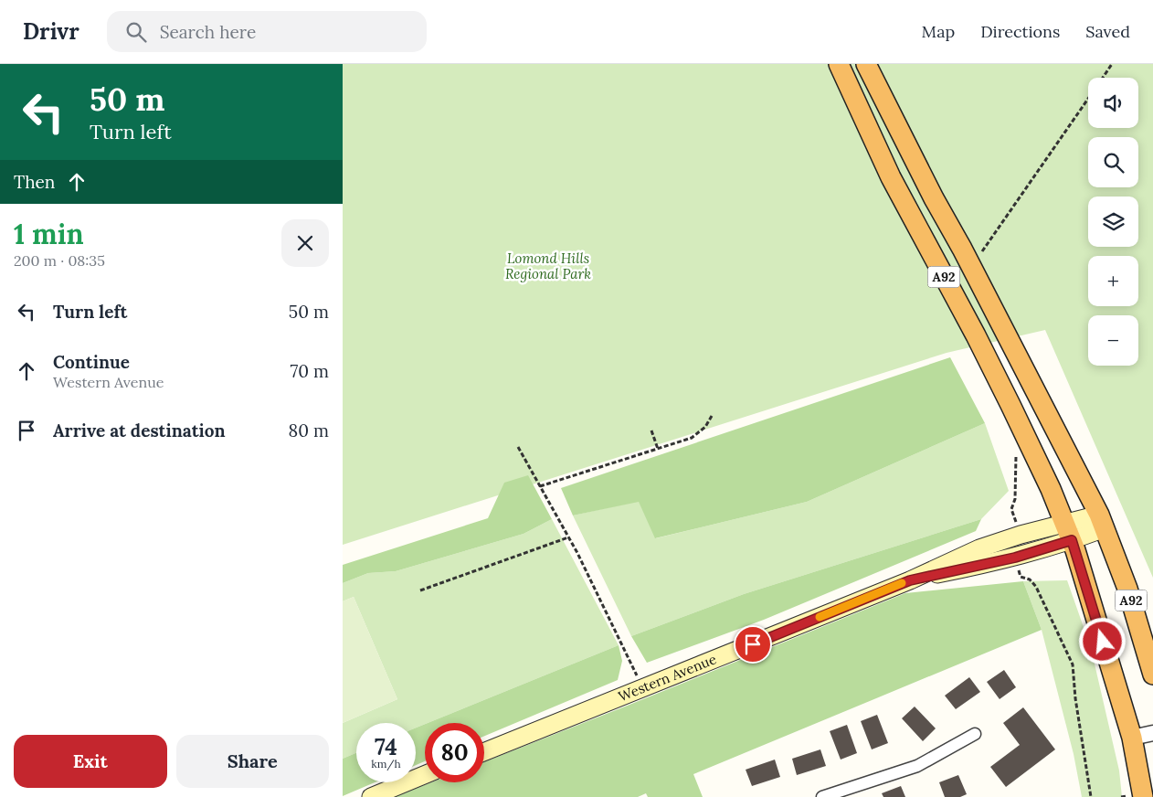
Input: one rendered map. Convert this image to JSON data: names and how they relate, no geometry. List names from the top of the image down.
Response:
{
  "streets": {
    "highway": ["A92"],
    "main road": ["Western Avenue"]
  },
  "parks": ["Lomond Hills Regional Park"],
  "page": {
    "header": "Drivr",
    "search": "Search here",
    "nav": ["Map", "Directions", "Saved"],
    "turn": ["50 m", "Turn left"],
    "map_buttons": ["+", "−"],
    "then": "Then",
    "heading": ["1 min", "200 m · 08:35"],
    "list": [
      {
        "name": "Turn left",
        "value": "50 m"
      },
      {
        "name": "Continue",
        "note": "Western Avenue",
        "value": "70 m"
      },
      {
        "name": "Arrive at destination",
        "value": "80 m"
      }
    ],
    "speed": "74 km/h",
    "limit": "80",
    "buttons": ["Exit", "Share"]
  }
}
